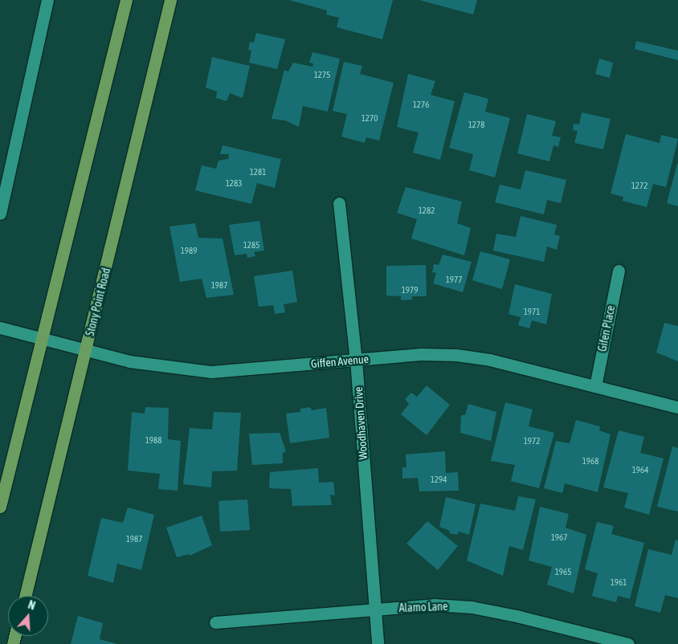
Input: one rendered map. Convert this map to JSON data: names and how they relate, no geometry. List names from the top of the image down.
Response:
{
  "streets": {
    "main road": ["Stony Point Road"],
    "street": [
      "Gifen Place",
      "Giffen Avenue",
      "Woodhaven Drive",
      "Alamo Lane"
    ]
  },
  "crossings": [
    ["Stony Point Road", "Giffen Avenue"],
    ["Gifen Place", "Giffen Avenue"],
    ["Giffen Avenue", "Woodhaven Drive"],
    ["Woodhaven Drive", "Alamo Lane"]
  ],
  "house_numbers": [
    "1275",
    "1276",
    "1270",
    "1278",
    "1281",
    "1283",
    "1272",
    "1282",
    "1285",
    "1989",
    "1977",
    "1987",
    "1979",
    "1971",
    "1988",
    "1972",
    "1968",
    "1964",
    "1294",
    "1967",
    "1987",
    "1965",
    "1961"
  ],
  "north": "top"
}
